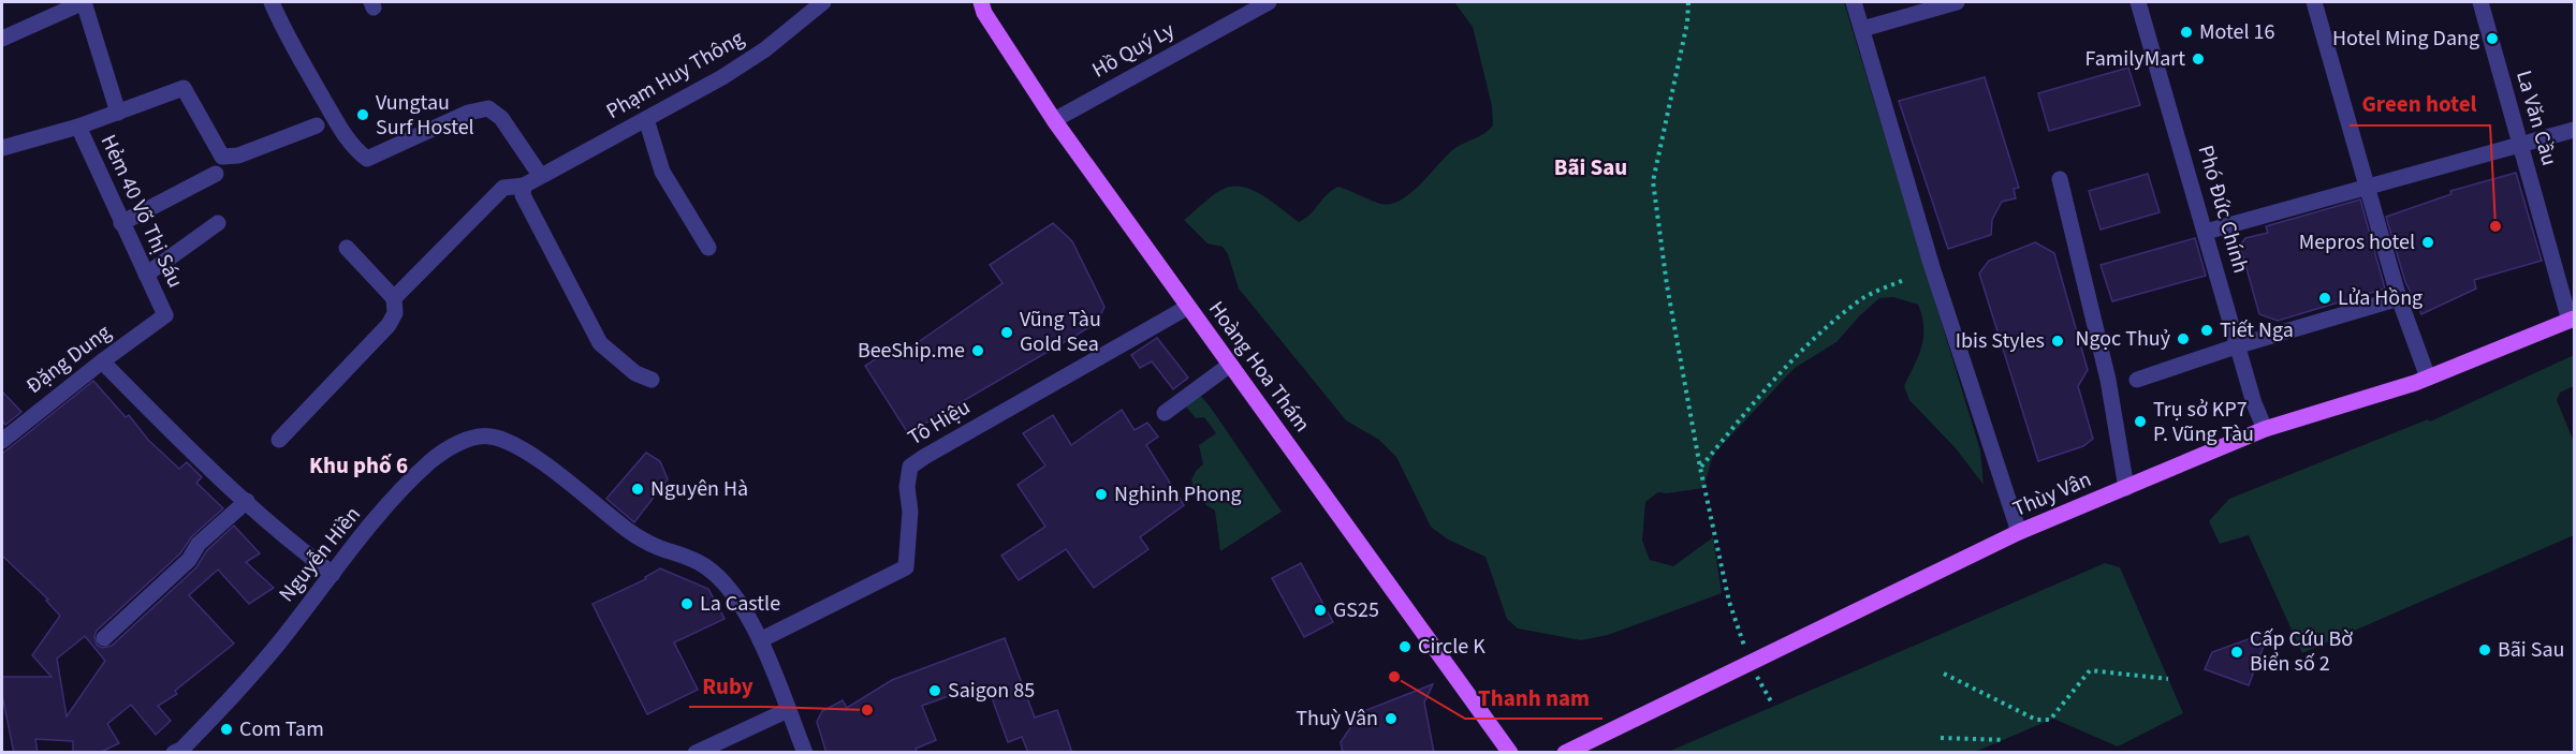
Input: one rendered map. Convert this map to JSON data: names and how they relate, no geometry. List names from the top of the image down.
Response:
{
  "streets": {
    "main road": ["Hoàng Hoa Thám", "Thùy Vân"],
    "street": [
      "Hồ Quý Ly",
      "Phạm Huy Thông",
      "La Văn Cầu",
      "Phó Đức Chính",
      "Hẻm 40 Võ Thị Sáu",
      "Đặng Dung",
      "Tô Hiệu",
      "Nguyễn Hiền"
    ]
  },
  "crossings": [
    ["Hồ Quý Ly", "Hoàng Hoa Thám"],
    ["La Văn Cầu", "Thùy Vân"],
    ["Phó Đức Chính", "Thùy Vân"],
    ["Hẻm 40 Võ Thị Sáu", "Đặng Dung"],
    ["Hoàng Hoa Thám", "Tô Hiệu"],
    ["Tô Hiệu", "Nguyễn Hiền"]
  ],
  "districts": ["Bãi Sau", "Khu phố 6"],
  "places": [
    "Motel 16",
    "Hotel Ming Dang",
    "FamilyMart",
    "Vungtau Surf Hostel",
    "Green hotel",
    "Mepros hotel",
    "Lửa Hồng",
    "Tiết Nga",
    "Vũng Tàu Gold Sea",
    "Ngọc Thuỷ",
    "Ibis Styles",
    "BeeShip.me",
    "Trụ sở KP7 P. Vũng Tàu",
    "Nguyên Hà",
    "Nghinh Phong",
    "La Castle",
    "GS25",
    "Circle K",
    "Bãi Sau",
    "Cấp Cứu Bờ Biển số 2",
    "Thanh nam",
    "Saigon 85",
    "Ruby",
    "Thuỳ Vân",
    "Com Tam"
  ]
}
